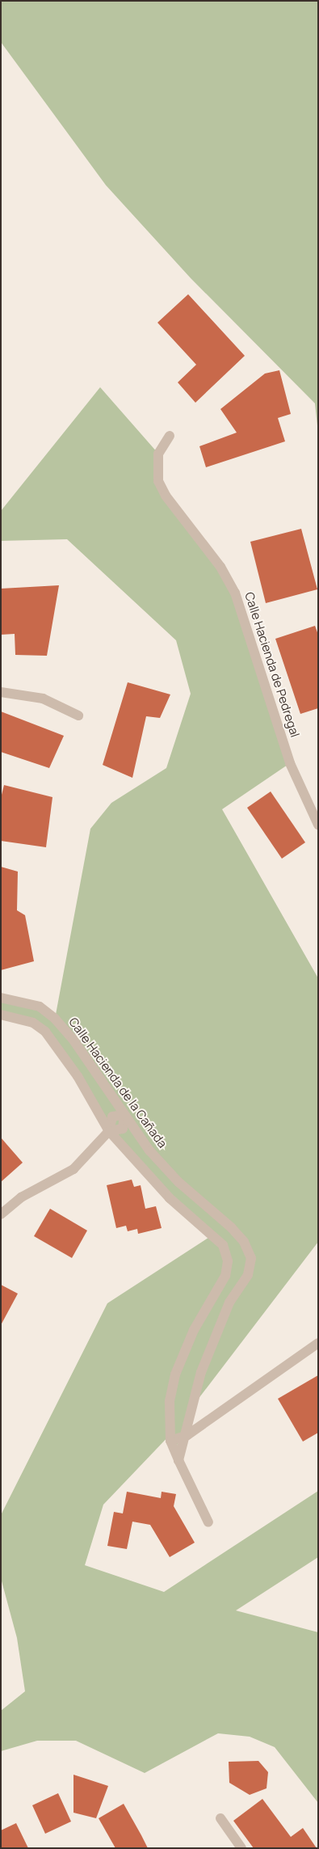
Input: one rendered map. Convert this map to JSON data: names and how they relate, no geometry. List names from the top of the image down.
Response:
{
  "streets": {
    "street": ["Calle Hacienda de Pedregal", "Calle Hacienda de la Cañada"]
  }
}
